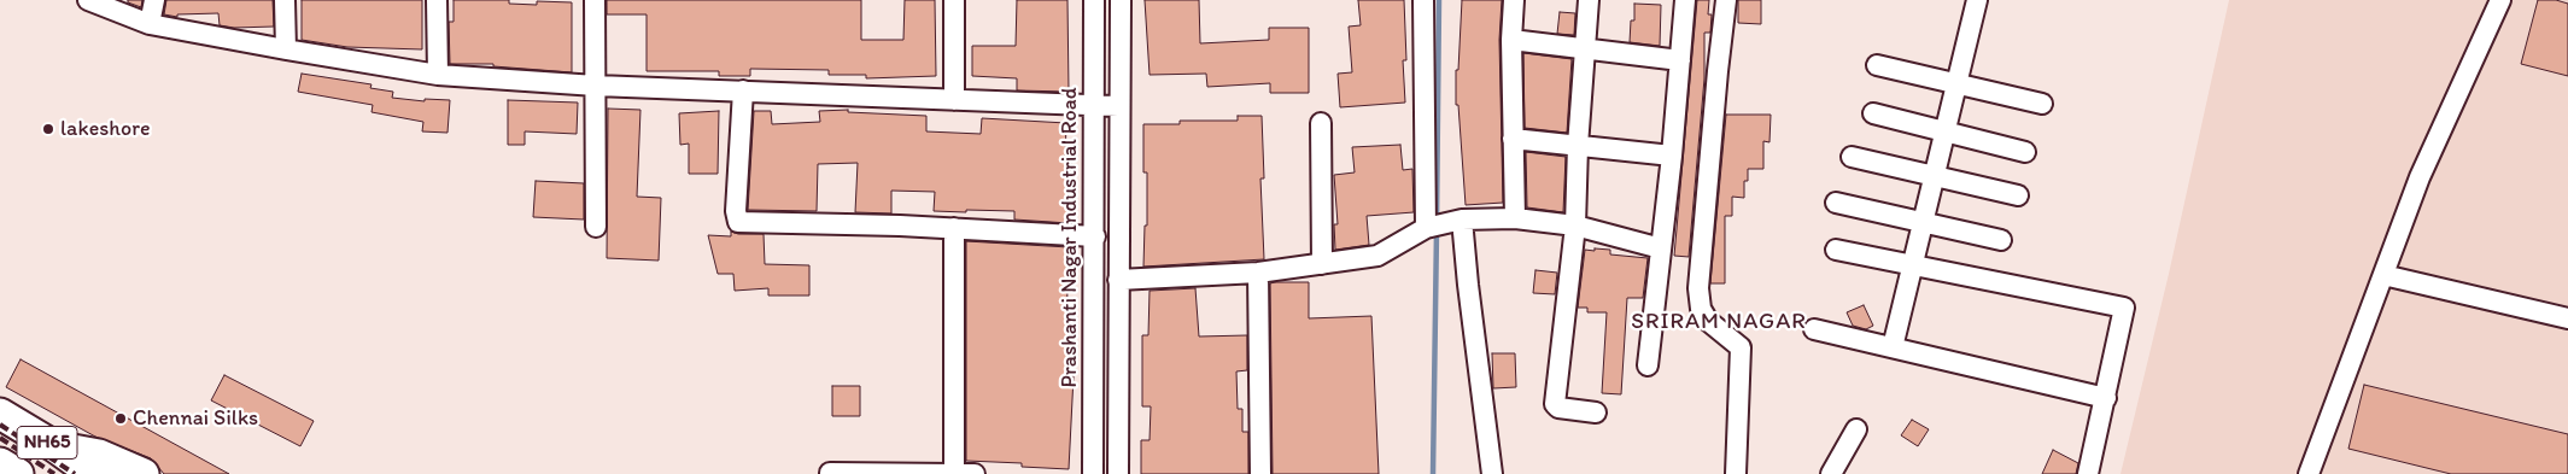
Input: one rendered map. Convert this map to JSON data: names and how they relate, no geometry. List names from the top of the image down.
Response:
{
  "streets": {
    "highway": ["NH65"],
    "street": ["Prashanti Nagar Industrial Road"]
  },
  "districts": ["SRIRAM NAGAR"],
  "places": ["lakeshore", "Chennai Silks"]
}
